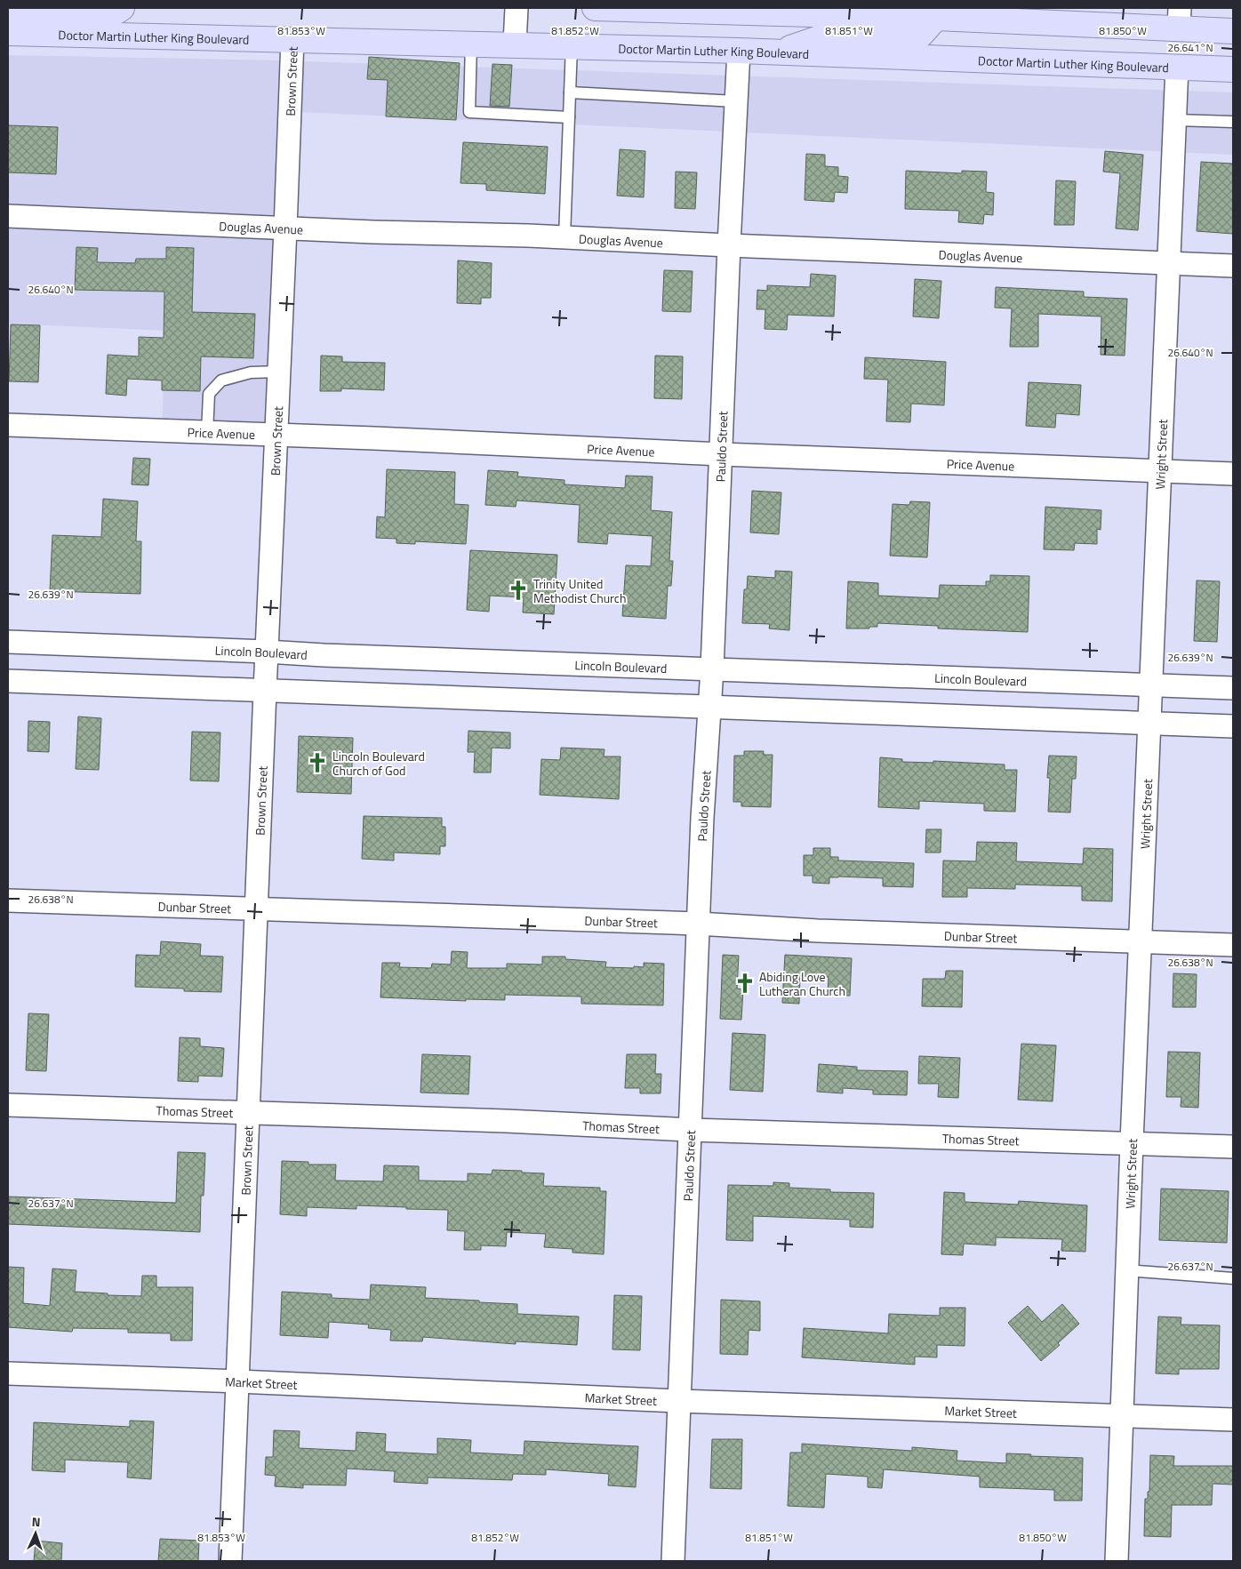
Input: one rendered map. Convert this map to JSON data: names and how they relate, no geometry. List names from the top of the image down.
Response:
{
  "streets": {
    "main road": ["Doctor Martin Luther King Boulevard"],
    "street": [
      "Brown Street",
      "Douglas Avenue",
      "Price Avenue",
      "Pauldo Street",
      "Wright Street",
      "Lincoln Boulevard",
      "Dunbar Street",
      "Thomas Street",
      "Market Street"
    ]
  },
  "crossings": [
    ["Doctor Martin Luther King Boulevard", "Brown Street"],
    ["Doctor Martin Luther King Boulevard", "Pauldo Street"],
    ["Doctor Martin Luther King Boulevard", "Wright Street"],
    ["Brown Street", "Douglas Avenue"],
    ["Brown Street", "Price Avenue"],
    ["Brown Street", "Lincoln Boulevard"],
    ["Brown Street", "Dunbar Street"],
    ["Brown Street", "Thomas Street"],
    ["Brown Street", "Market Street"],
    ["Douglas Avenue", "Pauldo Street"],
    ["Douglas Avenue", "Wright Street"],
    ["Price Avenue", "Pauldo Street"],
    ["Price Avenue", "Wright Street"],
    ["Pauldo Street", "Lincoln Boulevard"],
    ["Pauldo Street", "Dunbar Street"],
    ["Pauldo Street", "Thomas Street"],
    ["Pauldo Street", "Market Street"],
    ["Wright Street", "Lincoln Boulevard"],
    ["Wright Street", "Dunbar Street"],
    ["Wright Street", "Thomas Street"],
    ["Wright Street", "Market Street"]
  ],
  "places": {
    "church": ["Trinity United Methodist Church", "Lincoln Boulevard Church of God", "Abiding Love Lutheran Church"]
  },
  "north": "top",
  "coordinates": [
    "81.853°W",
    "81.852°W",
    "81.851°W",
    "81.850°W",
    "26.641°N",
    "26.640°N",
    "26.639°N",
    "26.638°N",
    "26.637°N"
  ]
}
